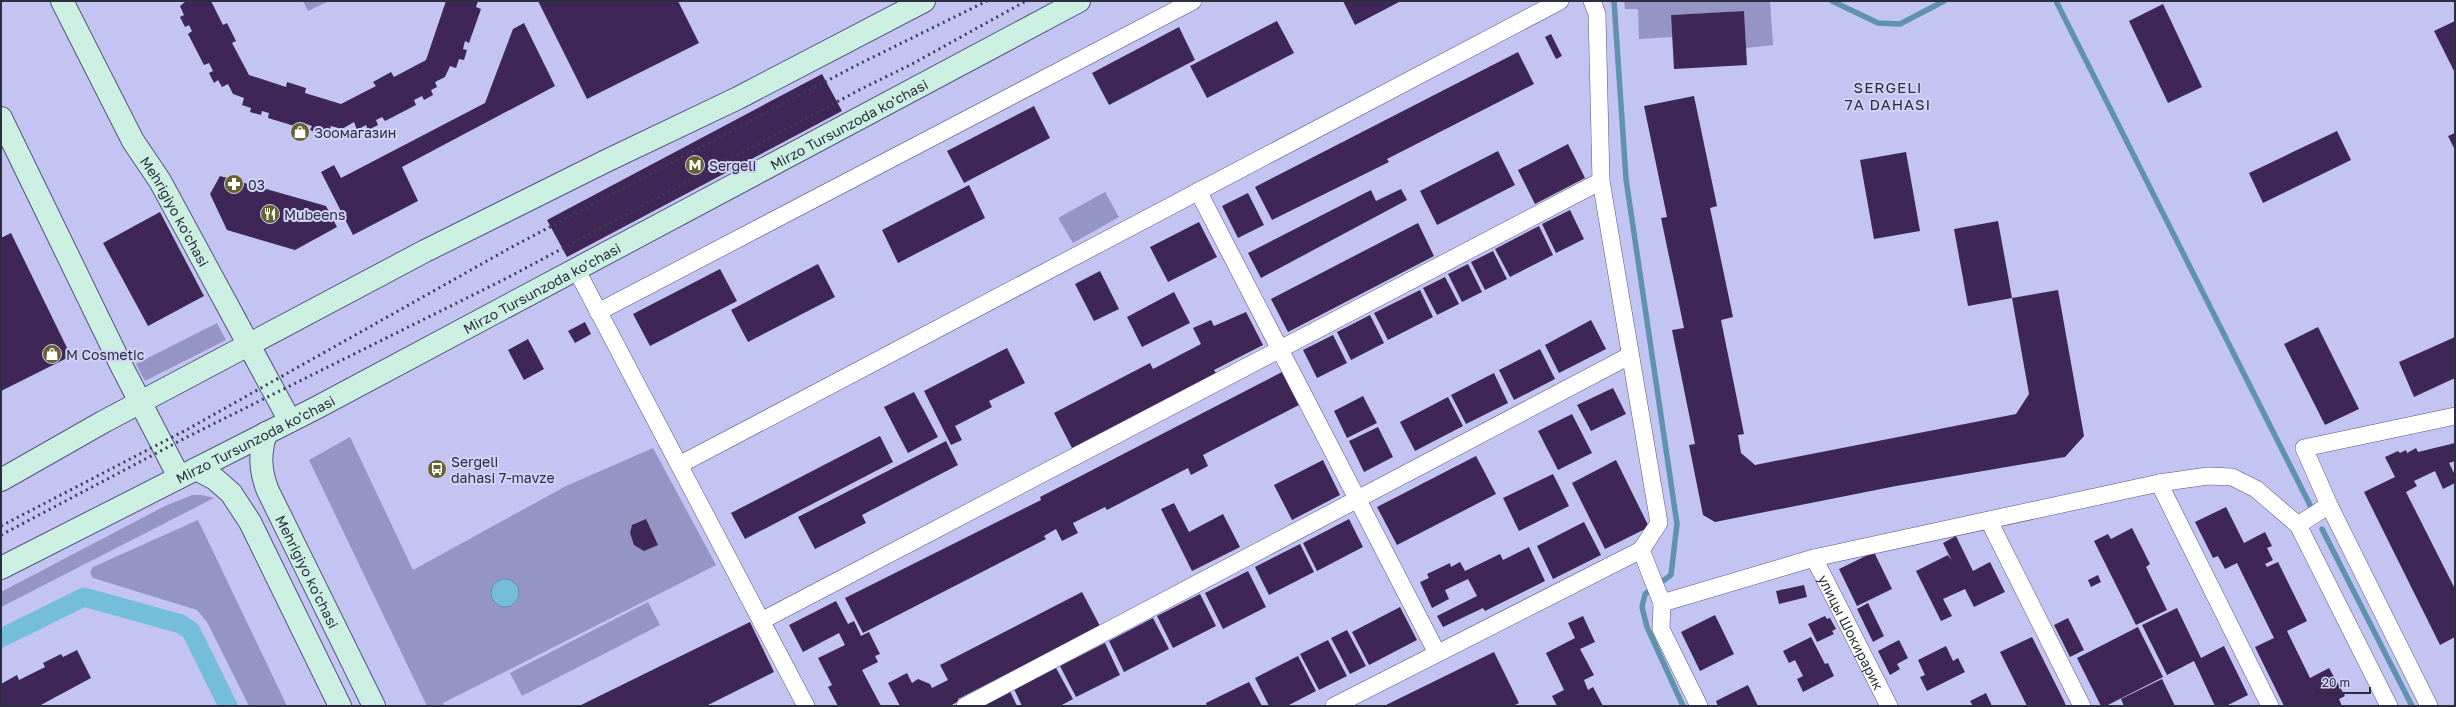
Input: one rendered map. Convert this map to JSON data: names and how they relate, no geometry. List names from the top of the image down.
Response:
{
  "streets": {
    "main road": ["Mirzo Tursunzoda ko'chasi", "Mehrigiyo ko'chasi"],
    "street": ["улицы Шокирарик"]
  },
  "crossings": [
    ["Mirzo Tursunzoda ko'chasi", "Mehrigiyo ko'chasi"]
  ],
  "districts": ["SERGELI 7A DAHASI"],
  "places": {
    "shop": ["Зоомагазин", "M Cosmetic"],
    "metro station": ["Sergeli"],
    "pharmacy": ["03"],
    "restaurant": ["Mubeens"],
    "bus stop": ["Sergeli dahasi 7-mavze"]
  },
  "scale_bar": "20 m"
}
